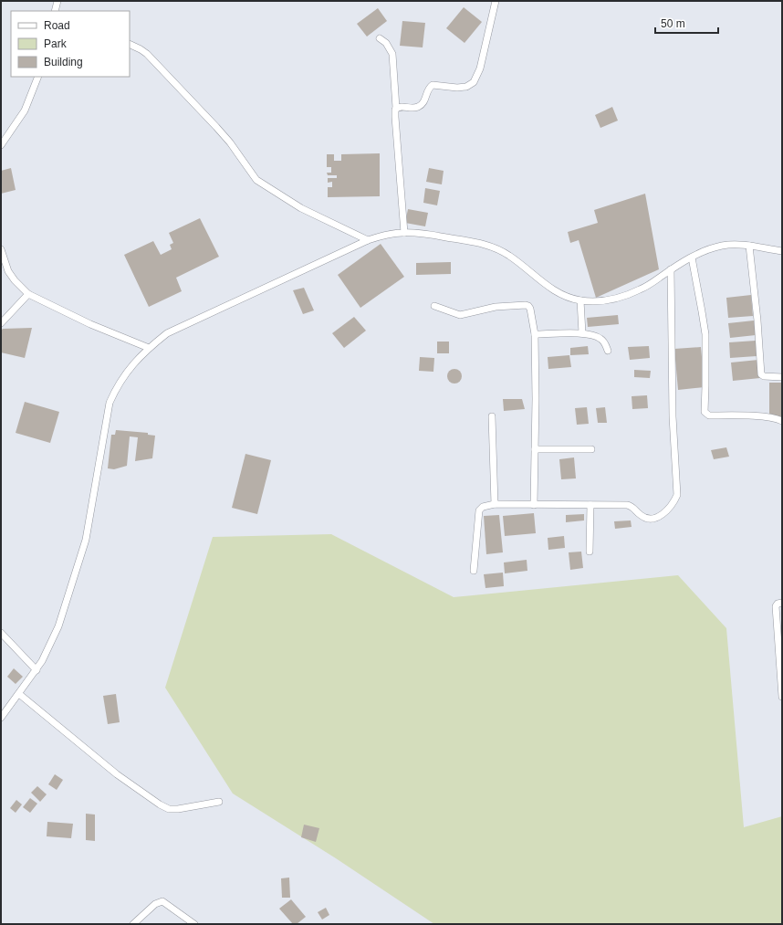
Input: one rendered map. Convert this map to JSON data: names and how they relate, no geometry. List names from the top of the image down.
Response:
{
  "legend": ["Road", "Park", "Building"],
  "scale_bar": "50 m"
}
